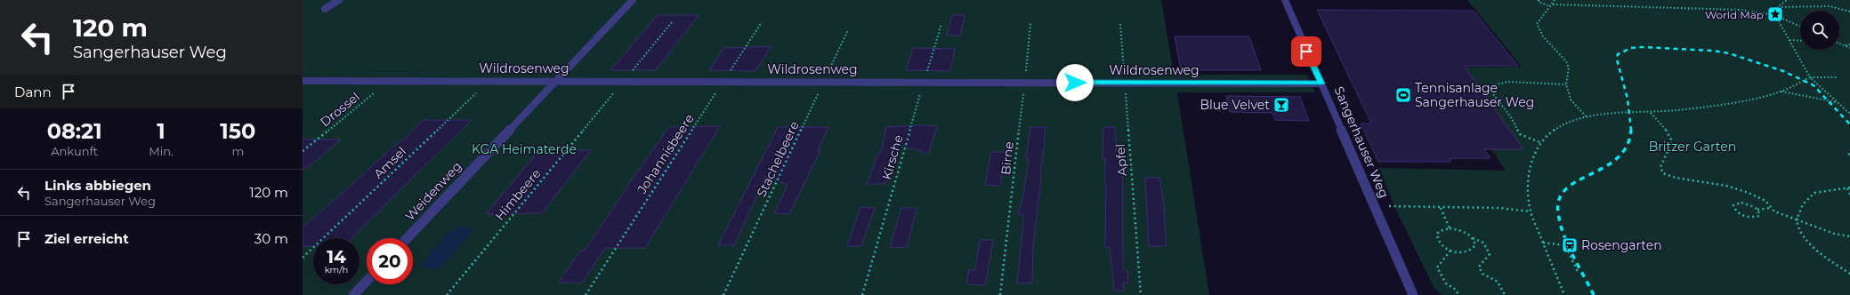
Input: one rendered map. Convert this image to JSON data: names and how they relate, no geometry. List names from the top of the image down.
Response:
{
  "streets": {
    "street": ["Wildrosenweg", "Sangerhauser Weg", "Weidenweg"],
    "path": [
      "Drossel",
      "Johannisbeere",
      "Kirsche",
      "Birne",
      "Stachelbeere",
      "Apfel",
      "Amsel",
      "Himbeere"
    ]
  },
  "crossings": [
    ["Wildrosenweg", "Drossel"],
    ["Wildrosenweg", "Sangerhauser Weg"],
    ["Wildrosenweg", "Johannisbeere"],
    ["Wildrosenweg", "Kirsche"],
    ["Wildrosenweg", "Birne"],
    ["Wildrosenweg", "Stachelbeere"],
    ["Wildrosenweg", "Apfel"],
    ["Wildrosenweg", "Amsel"],
    ["Wildrosenweg", "Weidenweg"],
    ["Wildrosenweg", "Himbeere"]
  ],
  "parks": ["Britzer Garten", "KGA Heimaterde"],
  "places": {
    "place": ["World Map"],
    "sports": ["Tennisanlage Sangerhauser Weg"],
    "bar": ["Blue Velvet"],
    "station": ["Rosengarten"]
  },
  "page": {
    "turn": ["120 m", "Sangerhauser Weg"],
    "then": "Dann",
    "eta": [
      "08:21",
      "Ankunft",
      "1",
      "Min.",
      "150",
      "m"
    ],
    "list": [
      {
        "name": "Links abbiegen",
        "note": "Sangerhauser Weg",
        "value": "120 m"
      },
      {
        "name": "Ziel erreicht",
        "value": "30 m"
      }
    ],
    "speed": "14 km/h",
    "limit": "20"
  }
}
